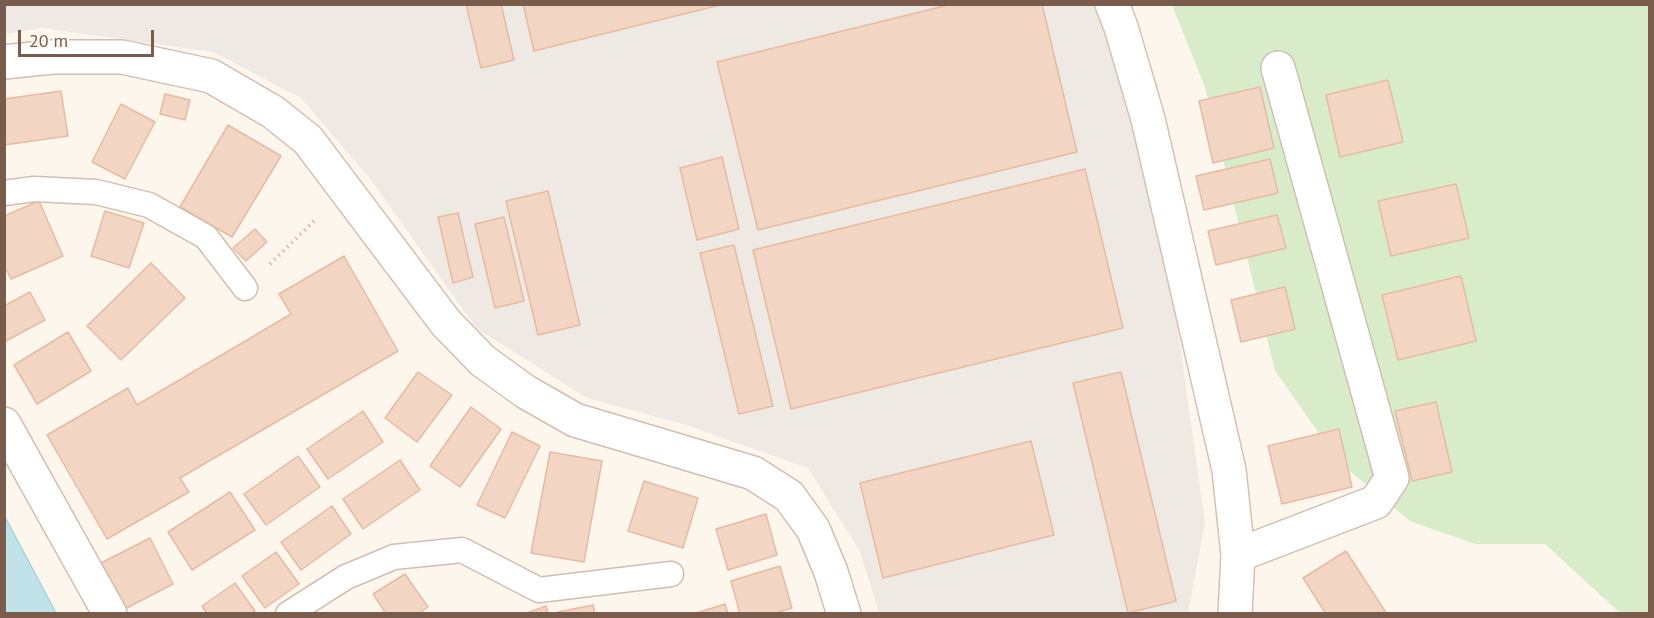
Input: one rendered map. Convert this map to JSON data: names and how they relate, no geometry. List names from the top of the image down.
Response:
{
  "scale_bar": "20 m"
}
